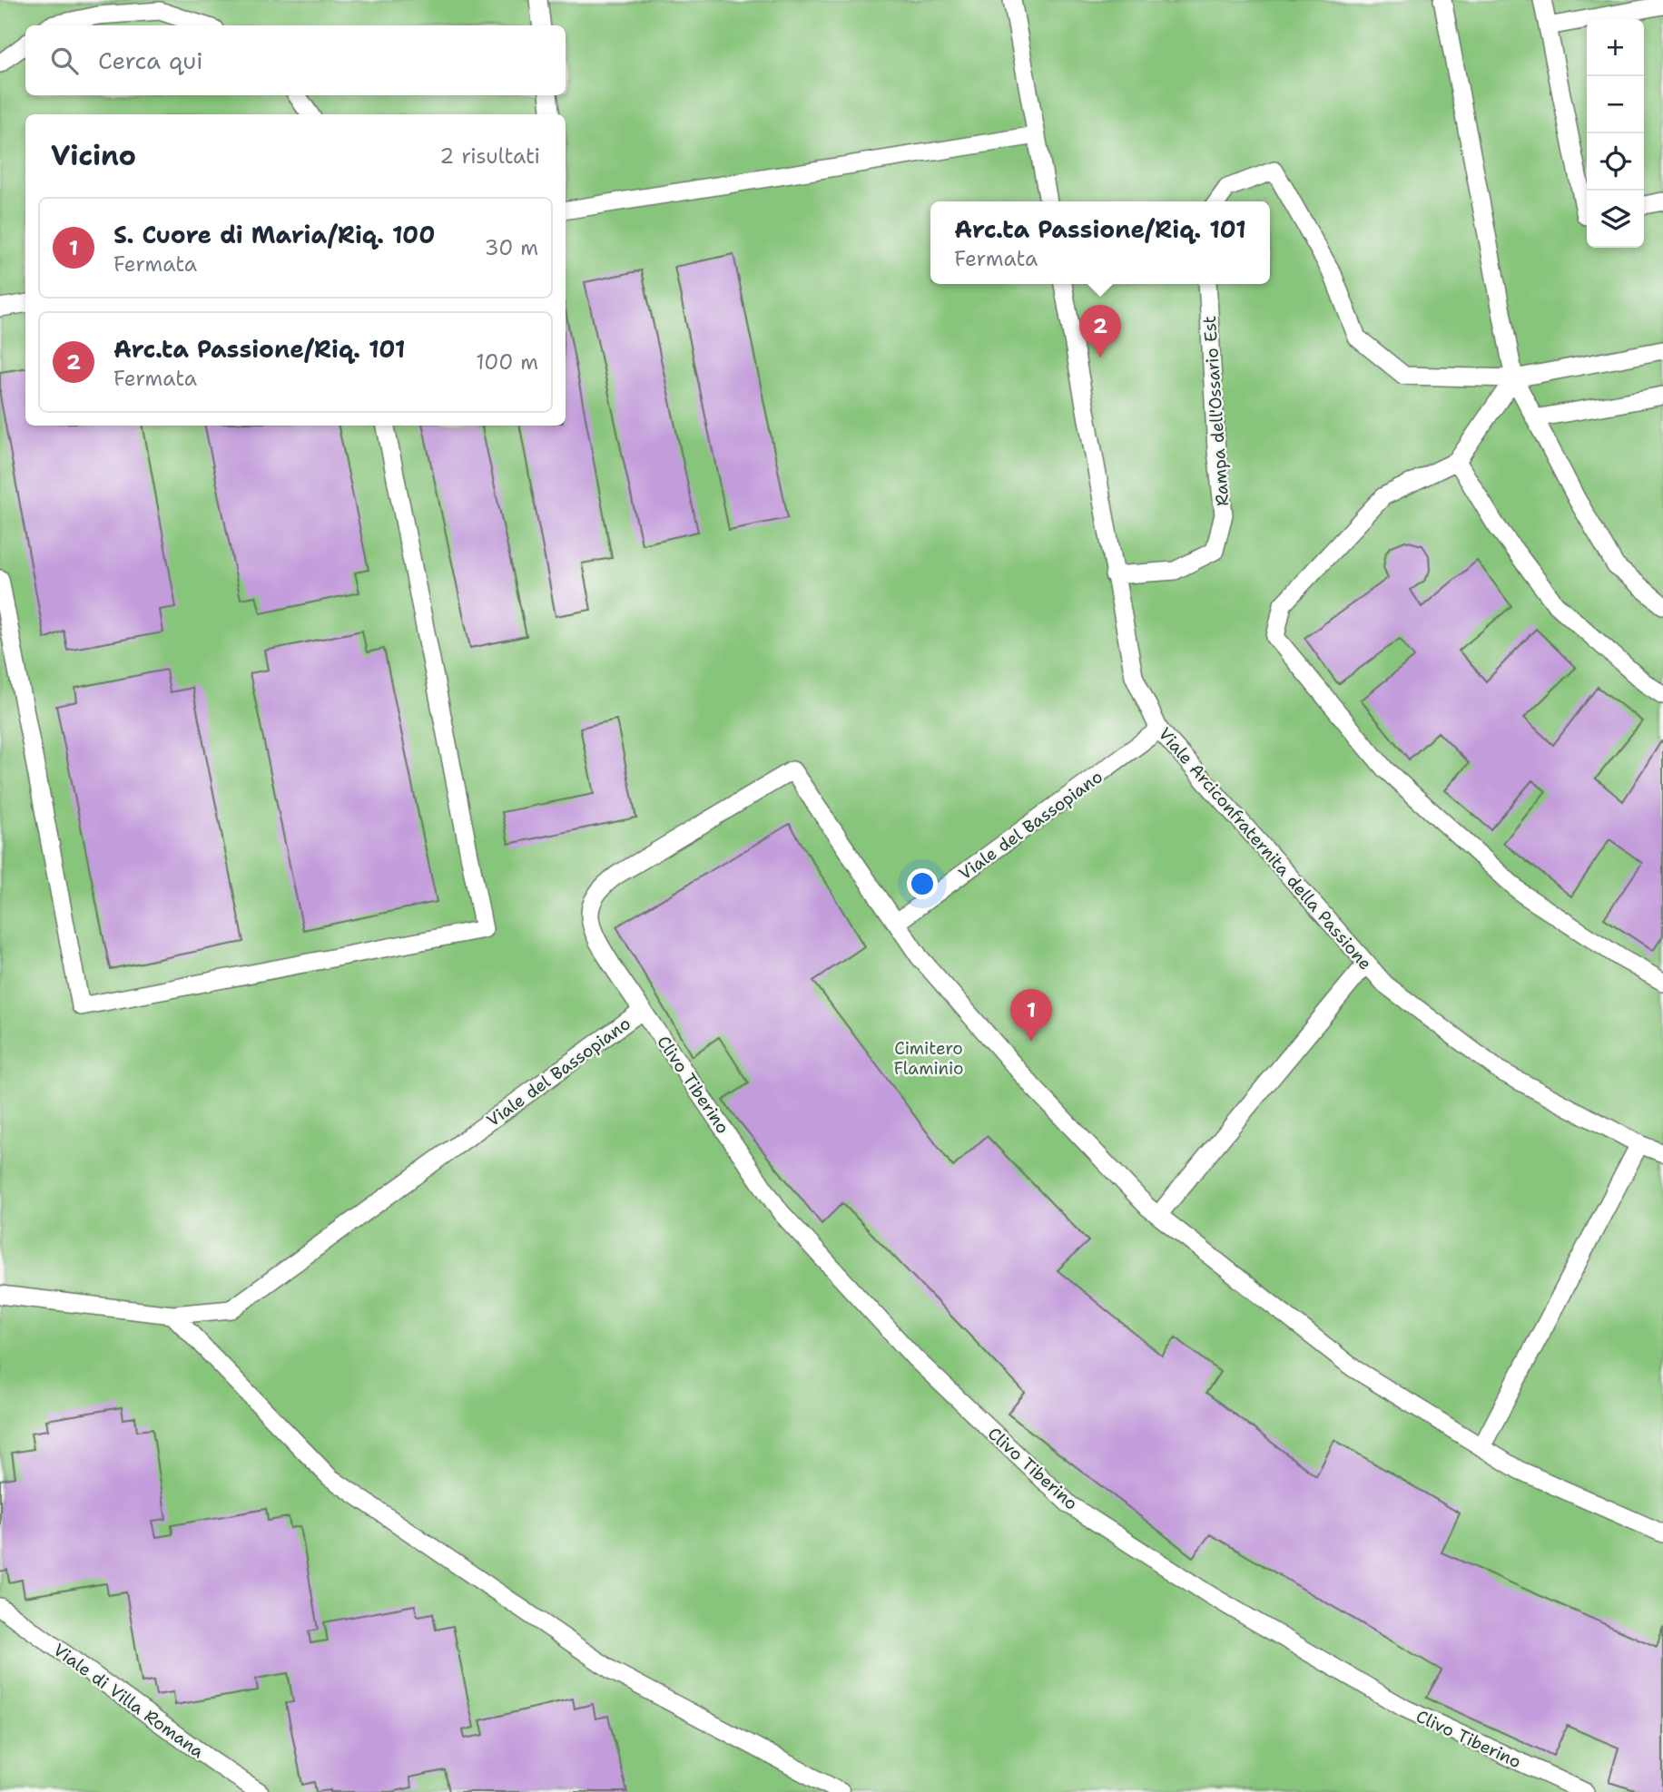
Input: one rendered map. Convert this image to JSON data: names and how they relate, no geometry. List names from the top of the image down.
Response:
{
  "streets": {
    "lane": [
      "Rampa dell'Ossario Est",
      "Viale del Bassopiano",
      "Viale Arciconfraternita della Passione",
      "Clivo Tiberino",
      "Viale di Villa Romana"
    ]
  },
  "crossings": [
    ["Rampa dell'Ossario Est", "Viale Arciconfraternita della Passione"],
    ["Viale del Bassopiano", "Viale Arciconfraternita della Passione"],
    ["Viale del Bassopiano", "Clivo Tiberino"]
  ],
  "parks": ["Cimitero Flaminio"],
  "page": {
    "map_buttons": ["+", "−"],
    "search": "Cerca qui",
    "heading": ["Vicino", "2 risultati"],
    "list": [
      {
        "mark": "1",
        "name": "S. Cuore di Maria/Riq. 100",
        "note": "Fermata",
        "value": "30 m"
      },
      {
        "mark": "2",
        "name": "Arc.ta Passione/Riq. 101",
        "note": "Fermata",
        "value": "100 m"
      }
    ],
    "popup": ["Arc.ta Passione/Riq. 101", "Fermata"],
    "pins": ["2", "1"]
  }
}
